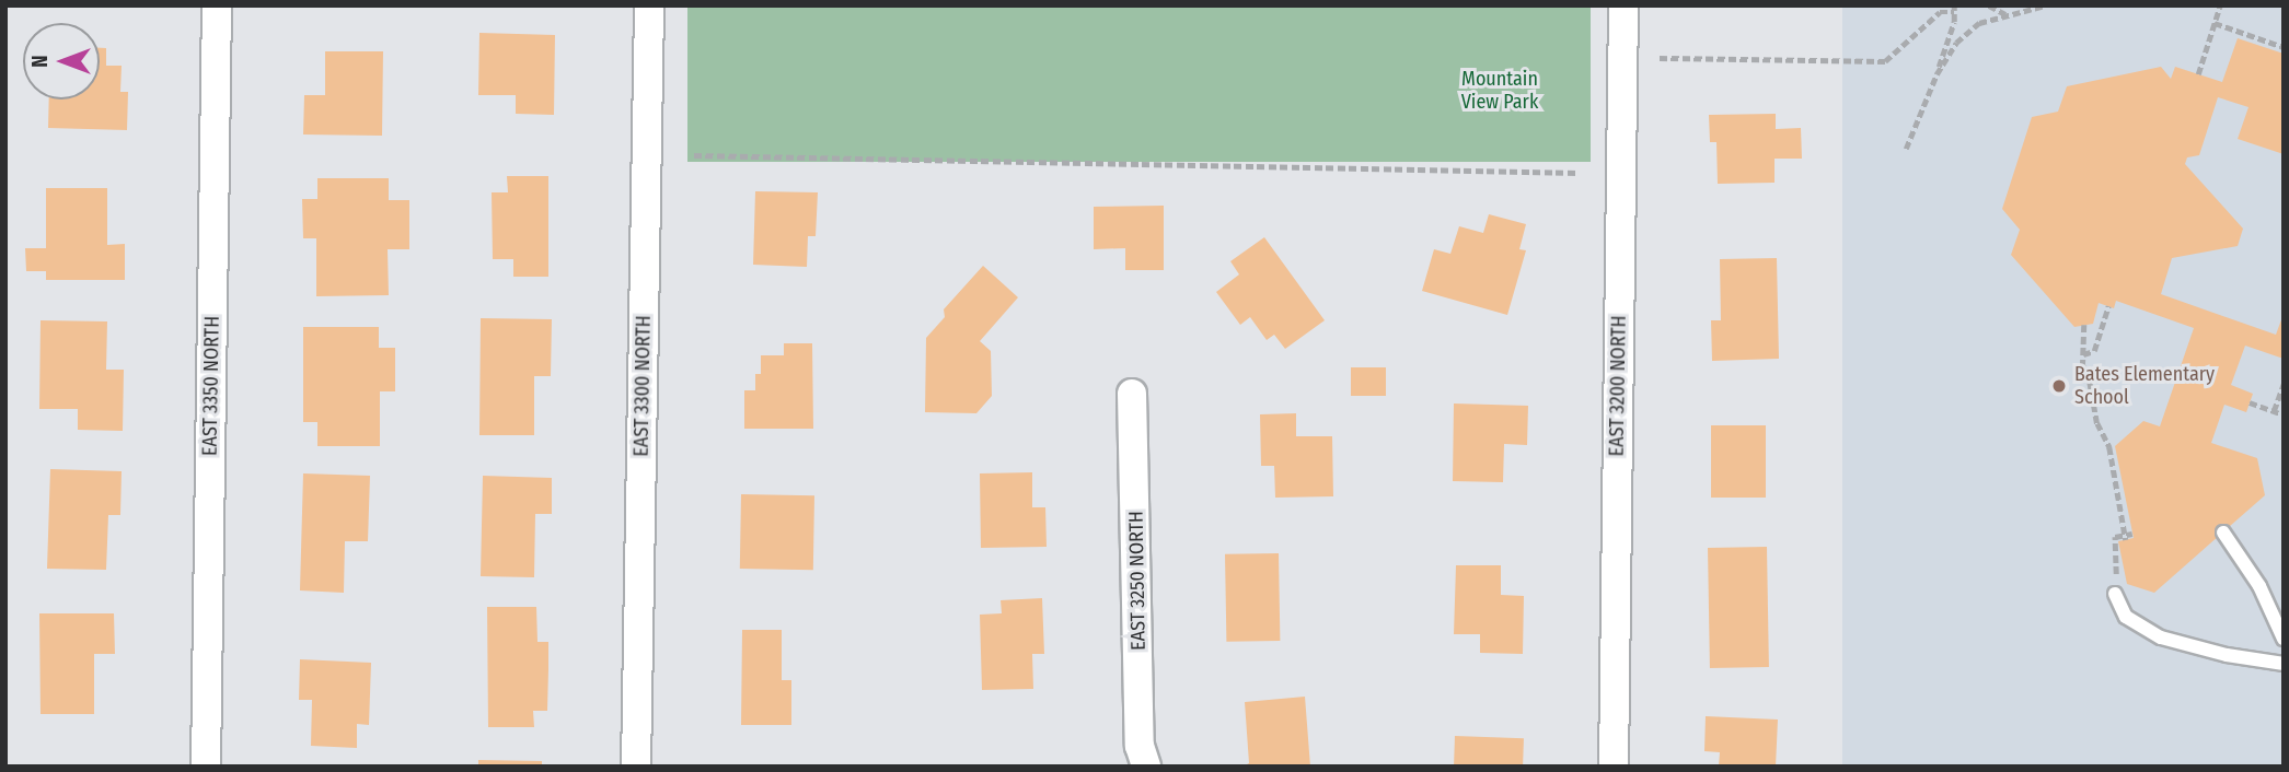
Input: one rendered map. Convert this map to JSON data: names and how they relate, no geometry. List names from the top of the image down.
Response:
{
  "streets": {
    "street": [
      "EAST 3350 NORTH",
      "EAST 3300 NORTH",
      "EAST 3200 NORTH",
      "EAST 3250 NORTH"
    ]
  },
  "parks": ["Mountain View Park"],
  "places": ["Bates Elementary School"],
  "north": "left"
}
